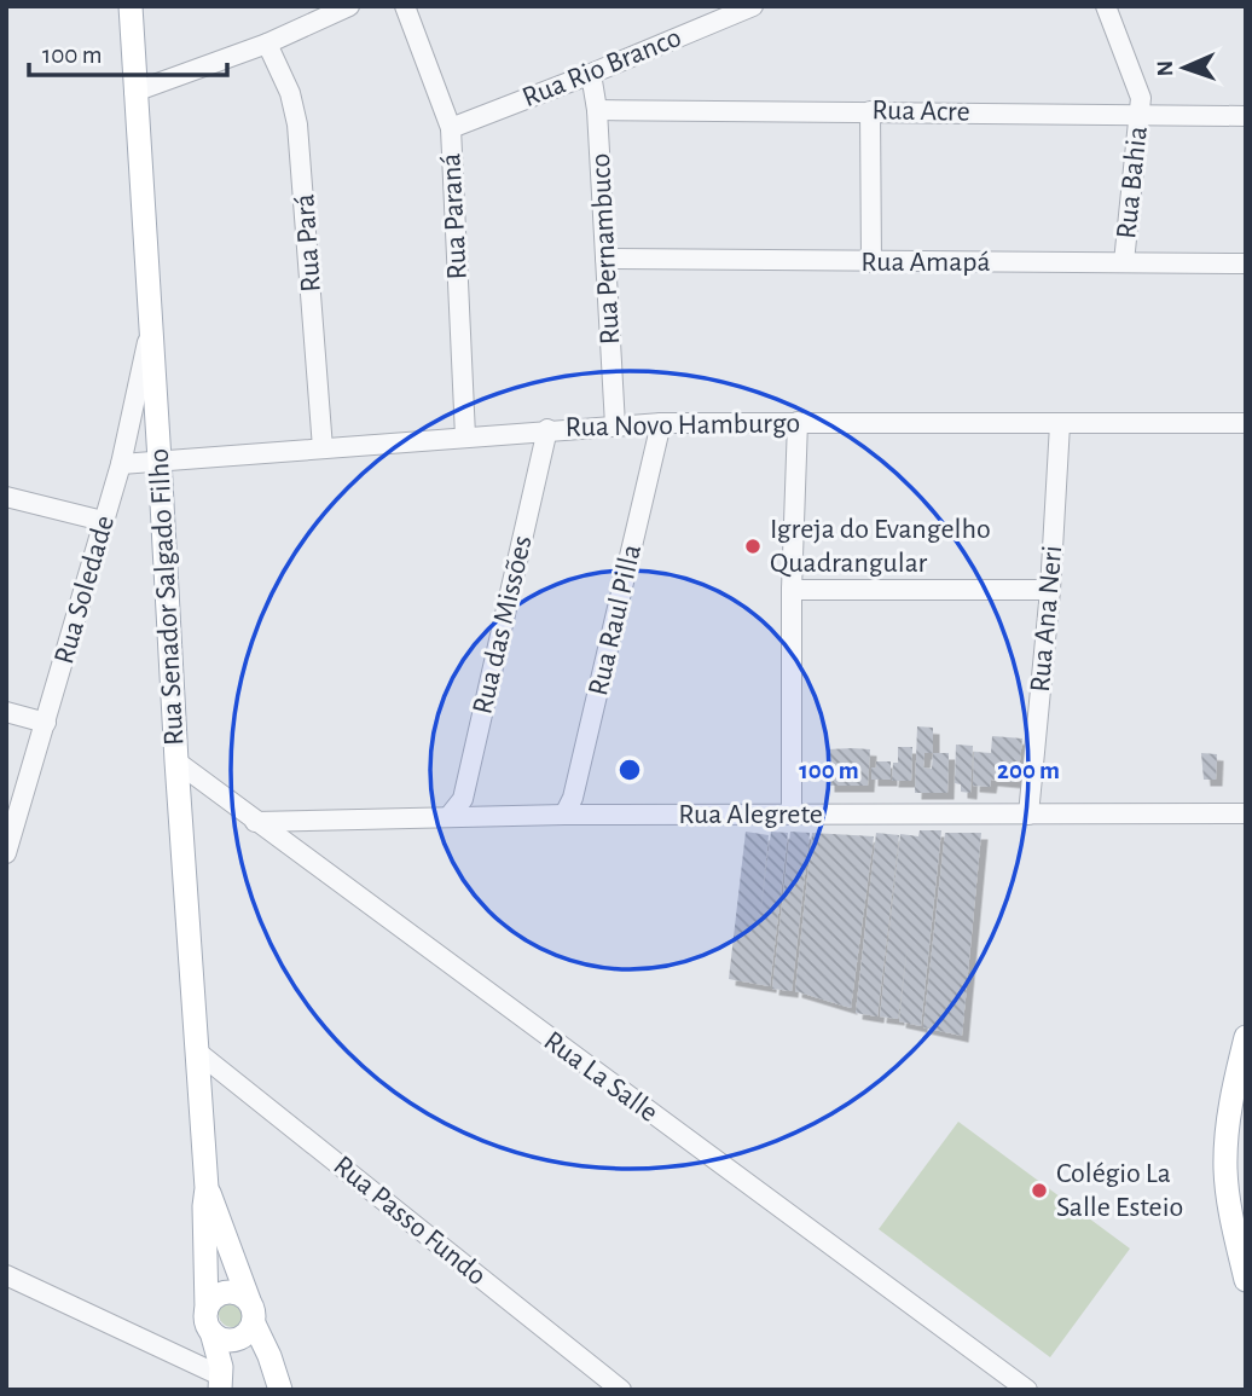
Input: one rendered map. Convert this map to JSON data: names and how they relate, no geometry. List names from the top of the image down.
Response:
{
  "streets": {
    "main road": ["Rua Senador Salgado Filho"],
    "street": [
      "Rua Rio Branco",
      "Rua Acre",
      "Rua Bahia",
      "Rua Paraná",
      "Rua Pará",
      "Rua Pernambuco",
      "Rua Amapá",
      "Rua Novo Hamburgo",
      "Rua Soledade",
      "Rua Ana Neri",
      "Rua Raul Pilla",
      "Rua das Missões",
      "Rua Alegrete",
      "Rua La Salle",
      "Rua Passo Fundo"
    ]
  },
  "crossings": [
    ["Rua Rio Branco", "Rua Paraná"],
    ["Rua Rio Branco", "Rua Pernambuco"],
    ["Rua Acre", "Rua Bahia"],
    ["Rua Acre", "Rua Pernambuco"],
    ["Rua Bahia", "Rua Amapá"],
    ["Rua Paraná", "Rua Novo Hamburgo"],
    ["Rua Pará", "Rua Novo Hamburgo"],
    ["Rua Pernambuco", "Rua Amapá"],
    ["Rua Pernambuco", "Rua Novo Hamburgo"],
    ["Rua Novo Hamburgo", "Rua Soledade"],
    ["Rua Novo Hamburgo", "Rua Senador Salgado Filho"],
    ["Rua Novo Hamburgo", "Rua Ana Neri"],
    ["Rua Novo Hamburgo", "Rua Raul Pilla"],
    ["Rua Novo Hamburgo", "Rua das Missões"],
    ["Rua Soledade", "Rua Senador Salgado Filho"],
    ["Rua Senador Salgado Filho", "Rua La Salle"],
    ["Rua Senador Salgado Filho", "Rua Passo Fundo"],
    ["Rua Ana Neri", "Rua Alegrete"],
    ["Rua Raul Pilla", "Rua Alegrete"],
    ["Rua das Missões", "Rua Alegrete"],
    ["Rua Alegrete", "Rua La Salle"]
  ],
  "places": ["Igreja do Evangelho Quadrangular", "Colégio La Salle Esteio"],
  "scale_bar": "100 m",
  "north": "left",
  "rings": ["100 m", "200 m"]
}
